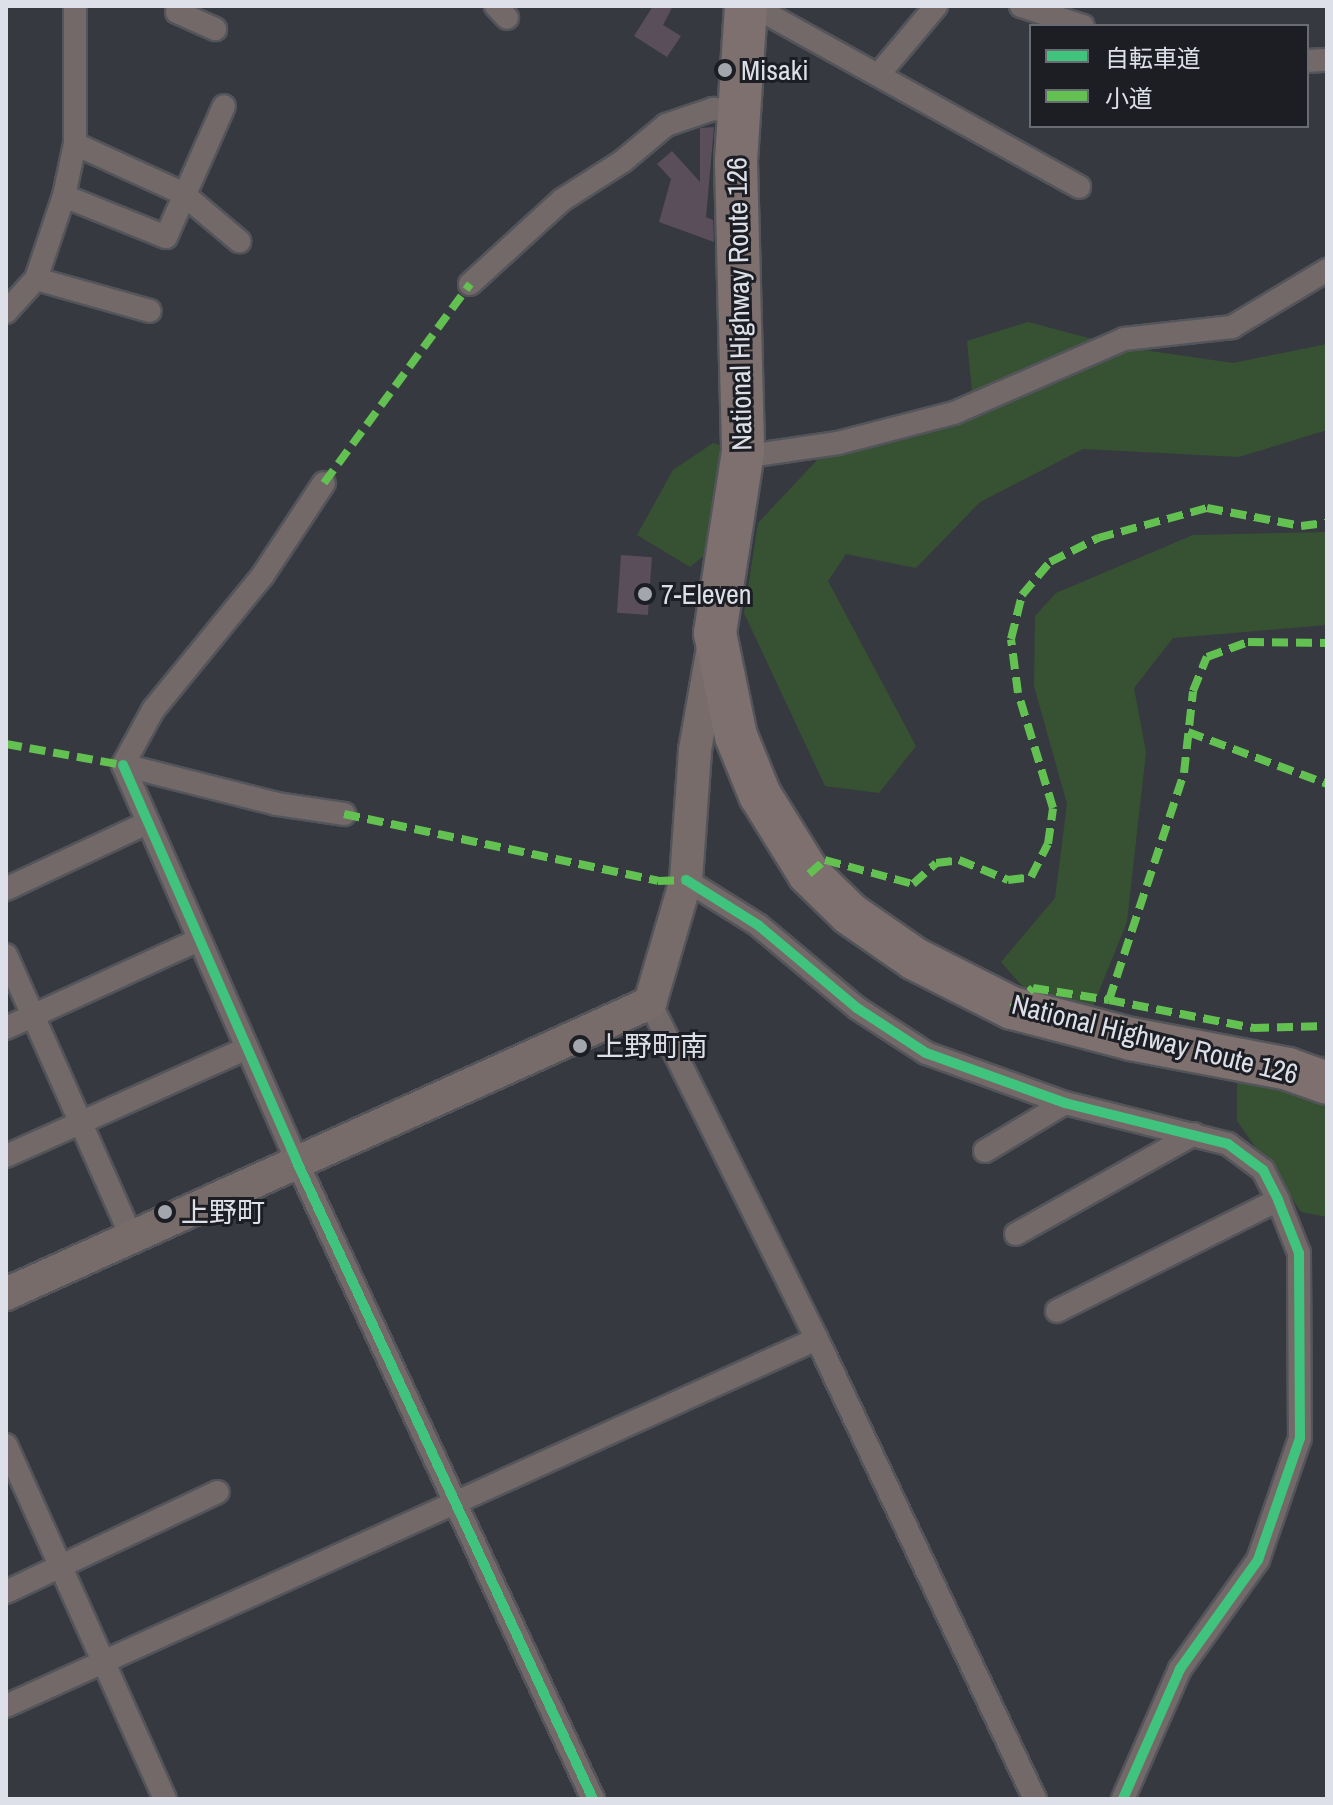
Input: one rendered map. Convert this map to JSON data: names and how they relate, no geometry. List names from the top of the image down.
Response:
{
  "streets": {
    "highway": ["National Highway Route 126"]
  },
  "places": [
    "Misaki",
    "7-Eleven",
    "上野町南",
    "上野町"
  ],
  "legend": ["自転車道", "小道"]
}
